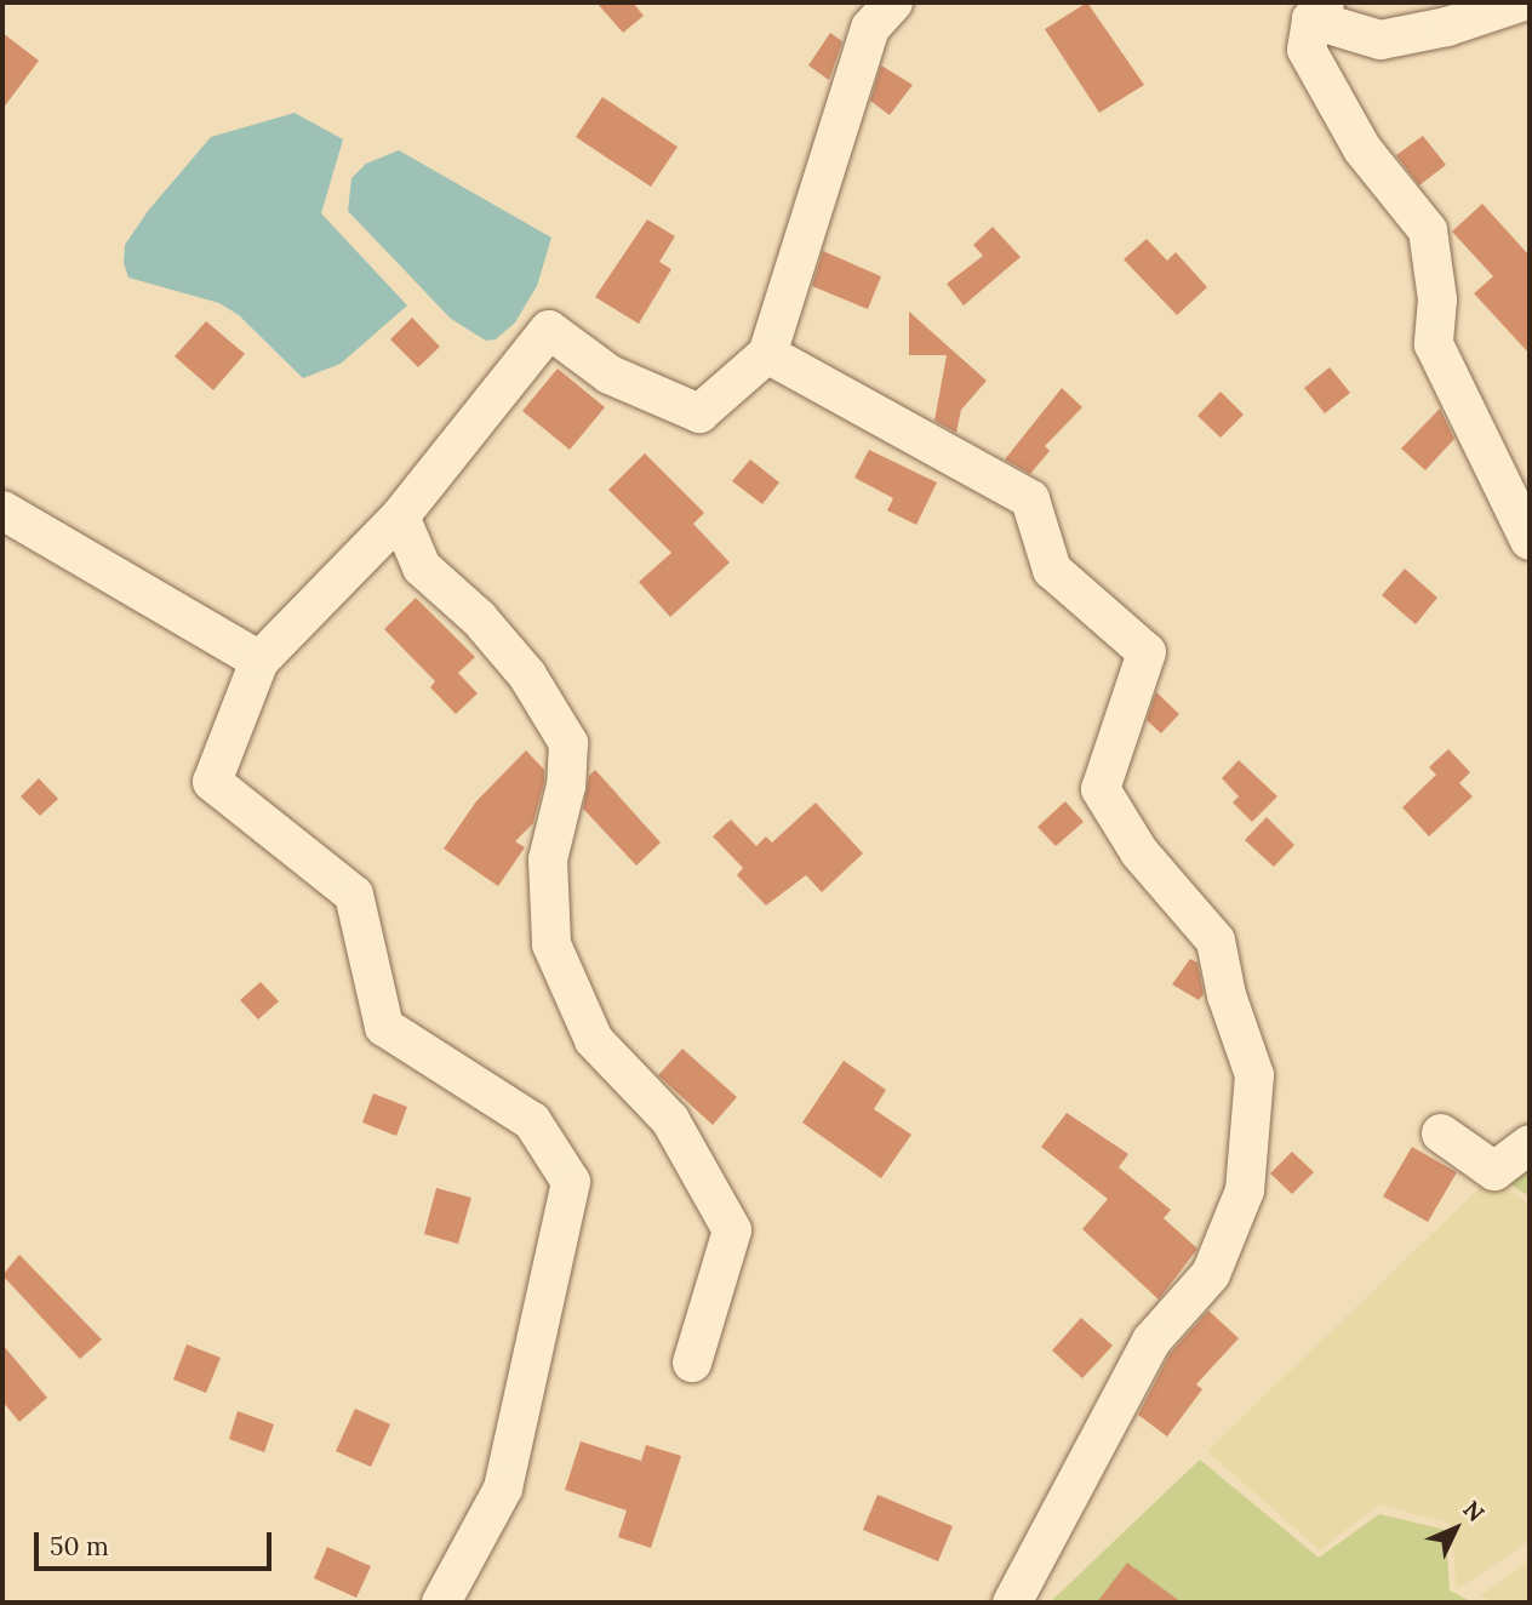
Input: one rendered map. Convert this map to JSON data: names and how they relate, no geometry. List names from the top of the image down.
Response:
{
  "scale_bar": "50 m",
  "north": "top right"
}
